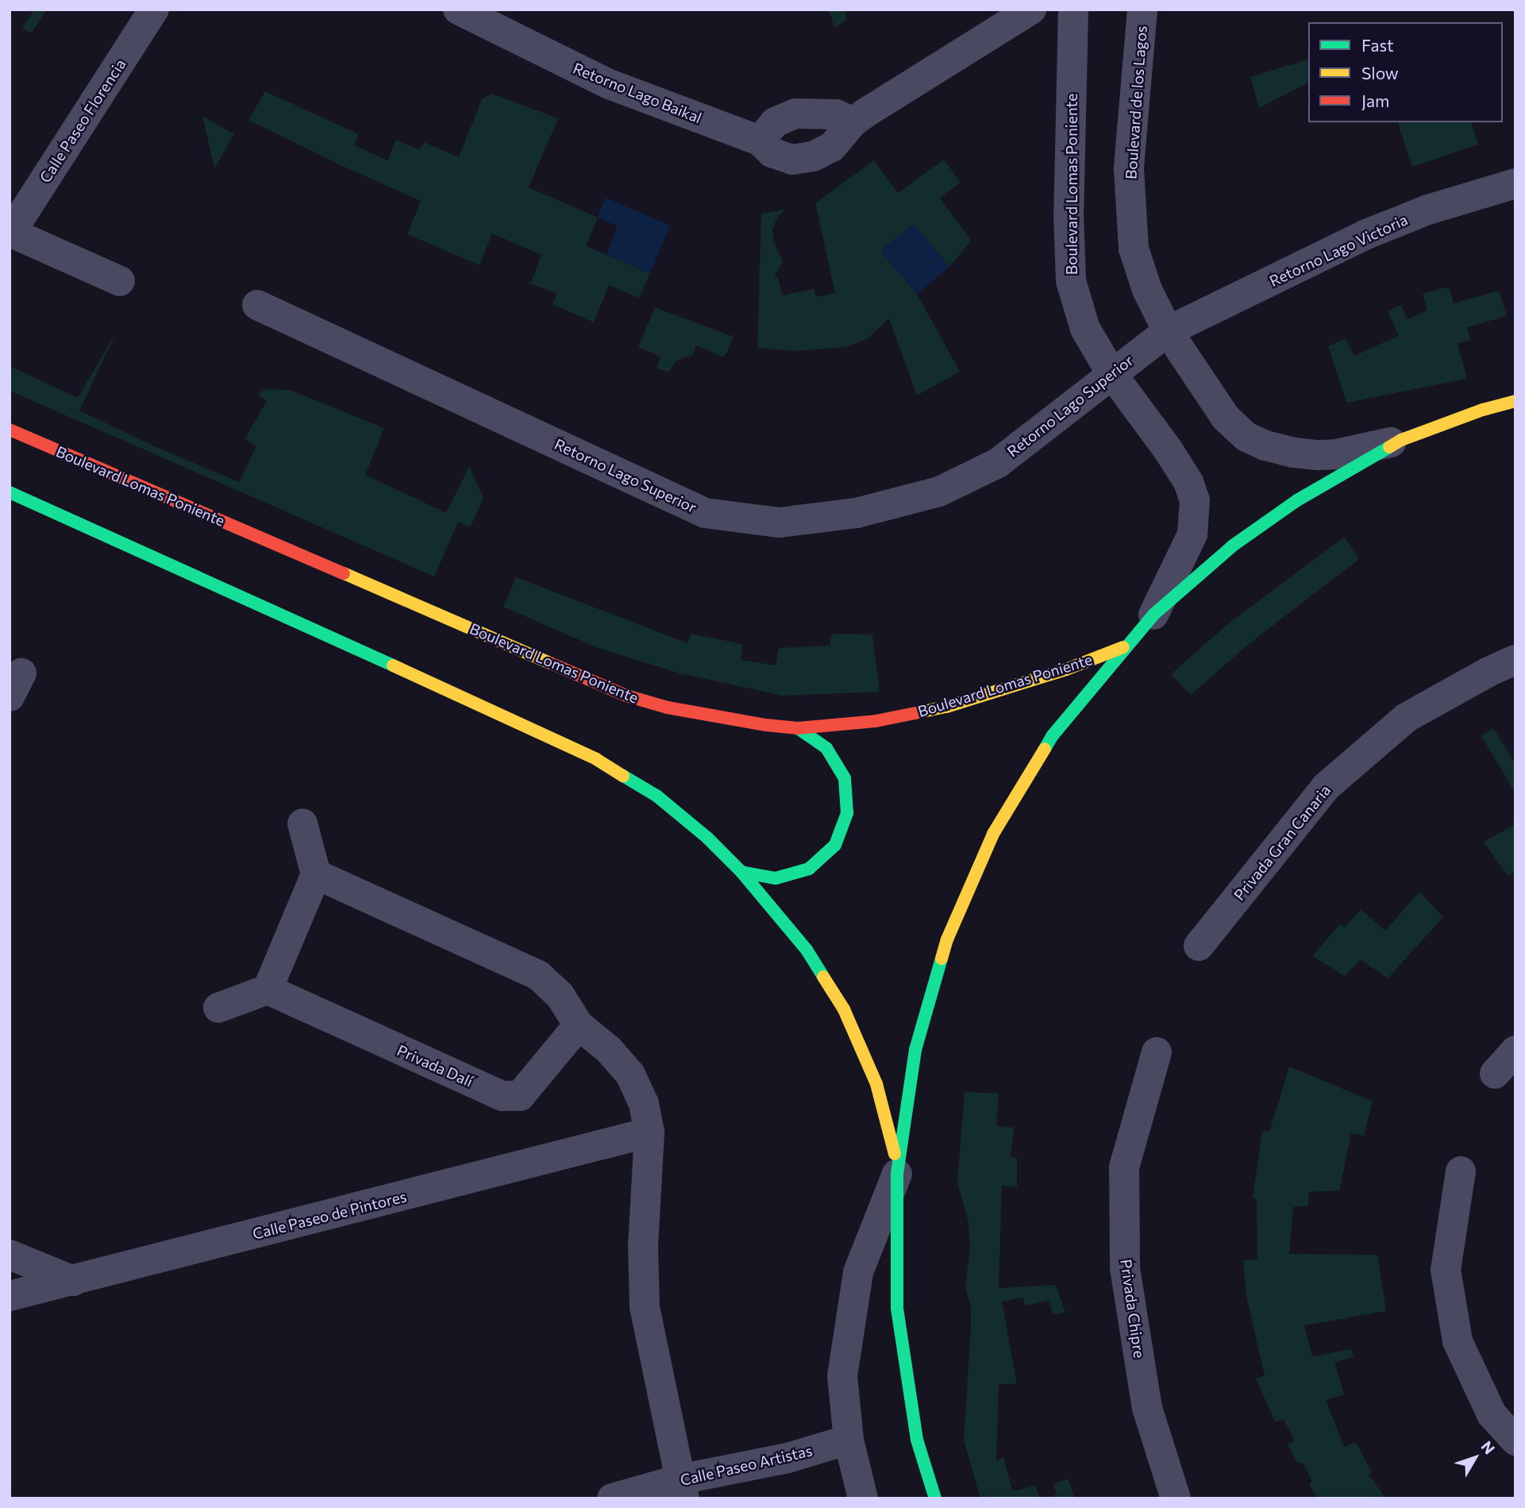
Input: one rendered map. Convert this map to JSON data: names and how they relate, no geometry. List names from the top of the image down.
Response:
{
  "streets": {
    "street": [
      "Retorno Lago Baikal",
      "Boulevard de los Lagos",
      "Calle Paseo Florencia",
      "Boulevard Lomas Poniente",
      "Retorno Lago Victoria",
      "Retorno Lago Superior",
      "Privada Gran Canaria",
      "Privada Dalí",
      "Calle Paseo de Pintores",
      "Privada Chipre",
      "Calle Paseo Artistas"
    ]
  },
  "crossings": [
    ["Boulevard de los Lagos", "Retorno Lago Victoria"],
    ["Boulevard de los Lagos", "Retorno Lago Superior"],
    ["Boulevard Lomas Poniente", "Retorno Lago Superior"],
    ["Retorno Lago Victoria", "Retorno Lago Superior"]
  ],
  "legend": ["Fast", "Slow", "Jam"],
  "north": "top right"
}
